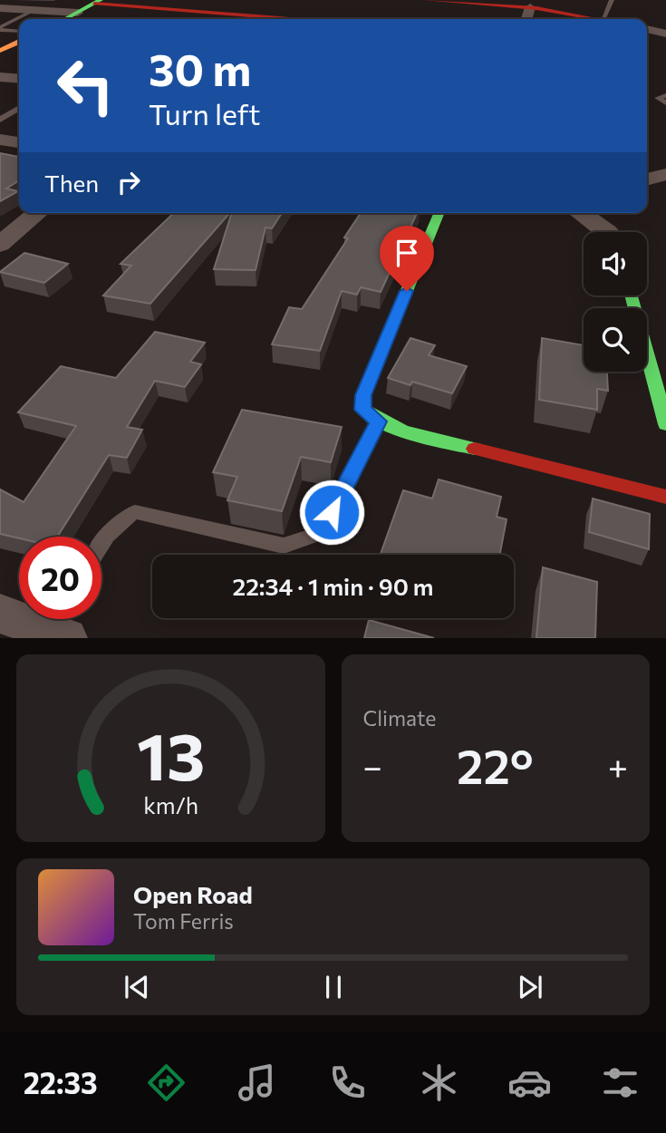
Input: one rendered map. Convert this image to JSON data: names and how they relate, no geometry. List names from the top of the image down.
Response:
{
  "page": {
    "turn": ["30 m", "Turn left"],
    "then": "Then",
    "limit": "20",
    "trip": "22:34 · 1 min · 90 m",
    "tile": "Climate",
    "heat": ["−", "22°", "+"],
    "song": ["Open Road", "Tom Ferris"],
    "tabs": "22:33",
    "gauge": ["13", "km/h"]
  }
}
